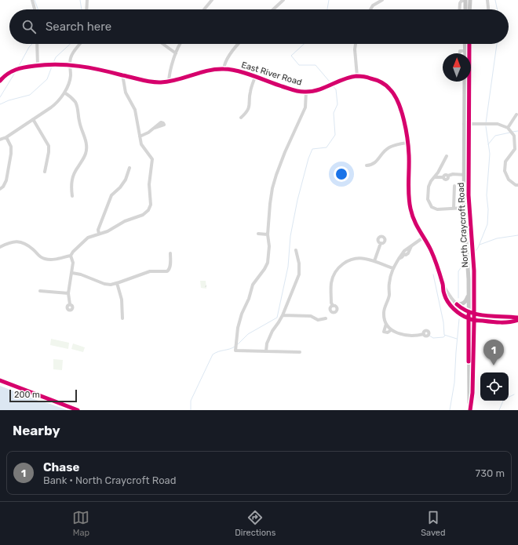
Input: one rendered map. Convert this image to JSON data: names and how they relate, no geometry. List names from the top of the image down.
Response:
{
  "streets": {
    "main road": ["North Craycroft Road"],
    "street": ["East River Road"]
  },
  "crossings": [
    ["East River Road", "North Craycroft Road"]
  ],
  "scale_bar": "200 m",
  "north": "top",
  "page": {
    "search": "Search here",
    "pins": "1",
    "scale": "200 m",
    "heading": "Nearby",
    "list": [
      {
        "mark": "1",
        "name": "Chase",
        "note": "Bank · North Craycroft Road",
        "value": "730 m"
      }
    ],
    "nav": ["Map", "Directions", "Saved"]
  }
}
